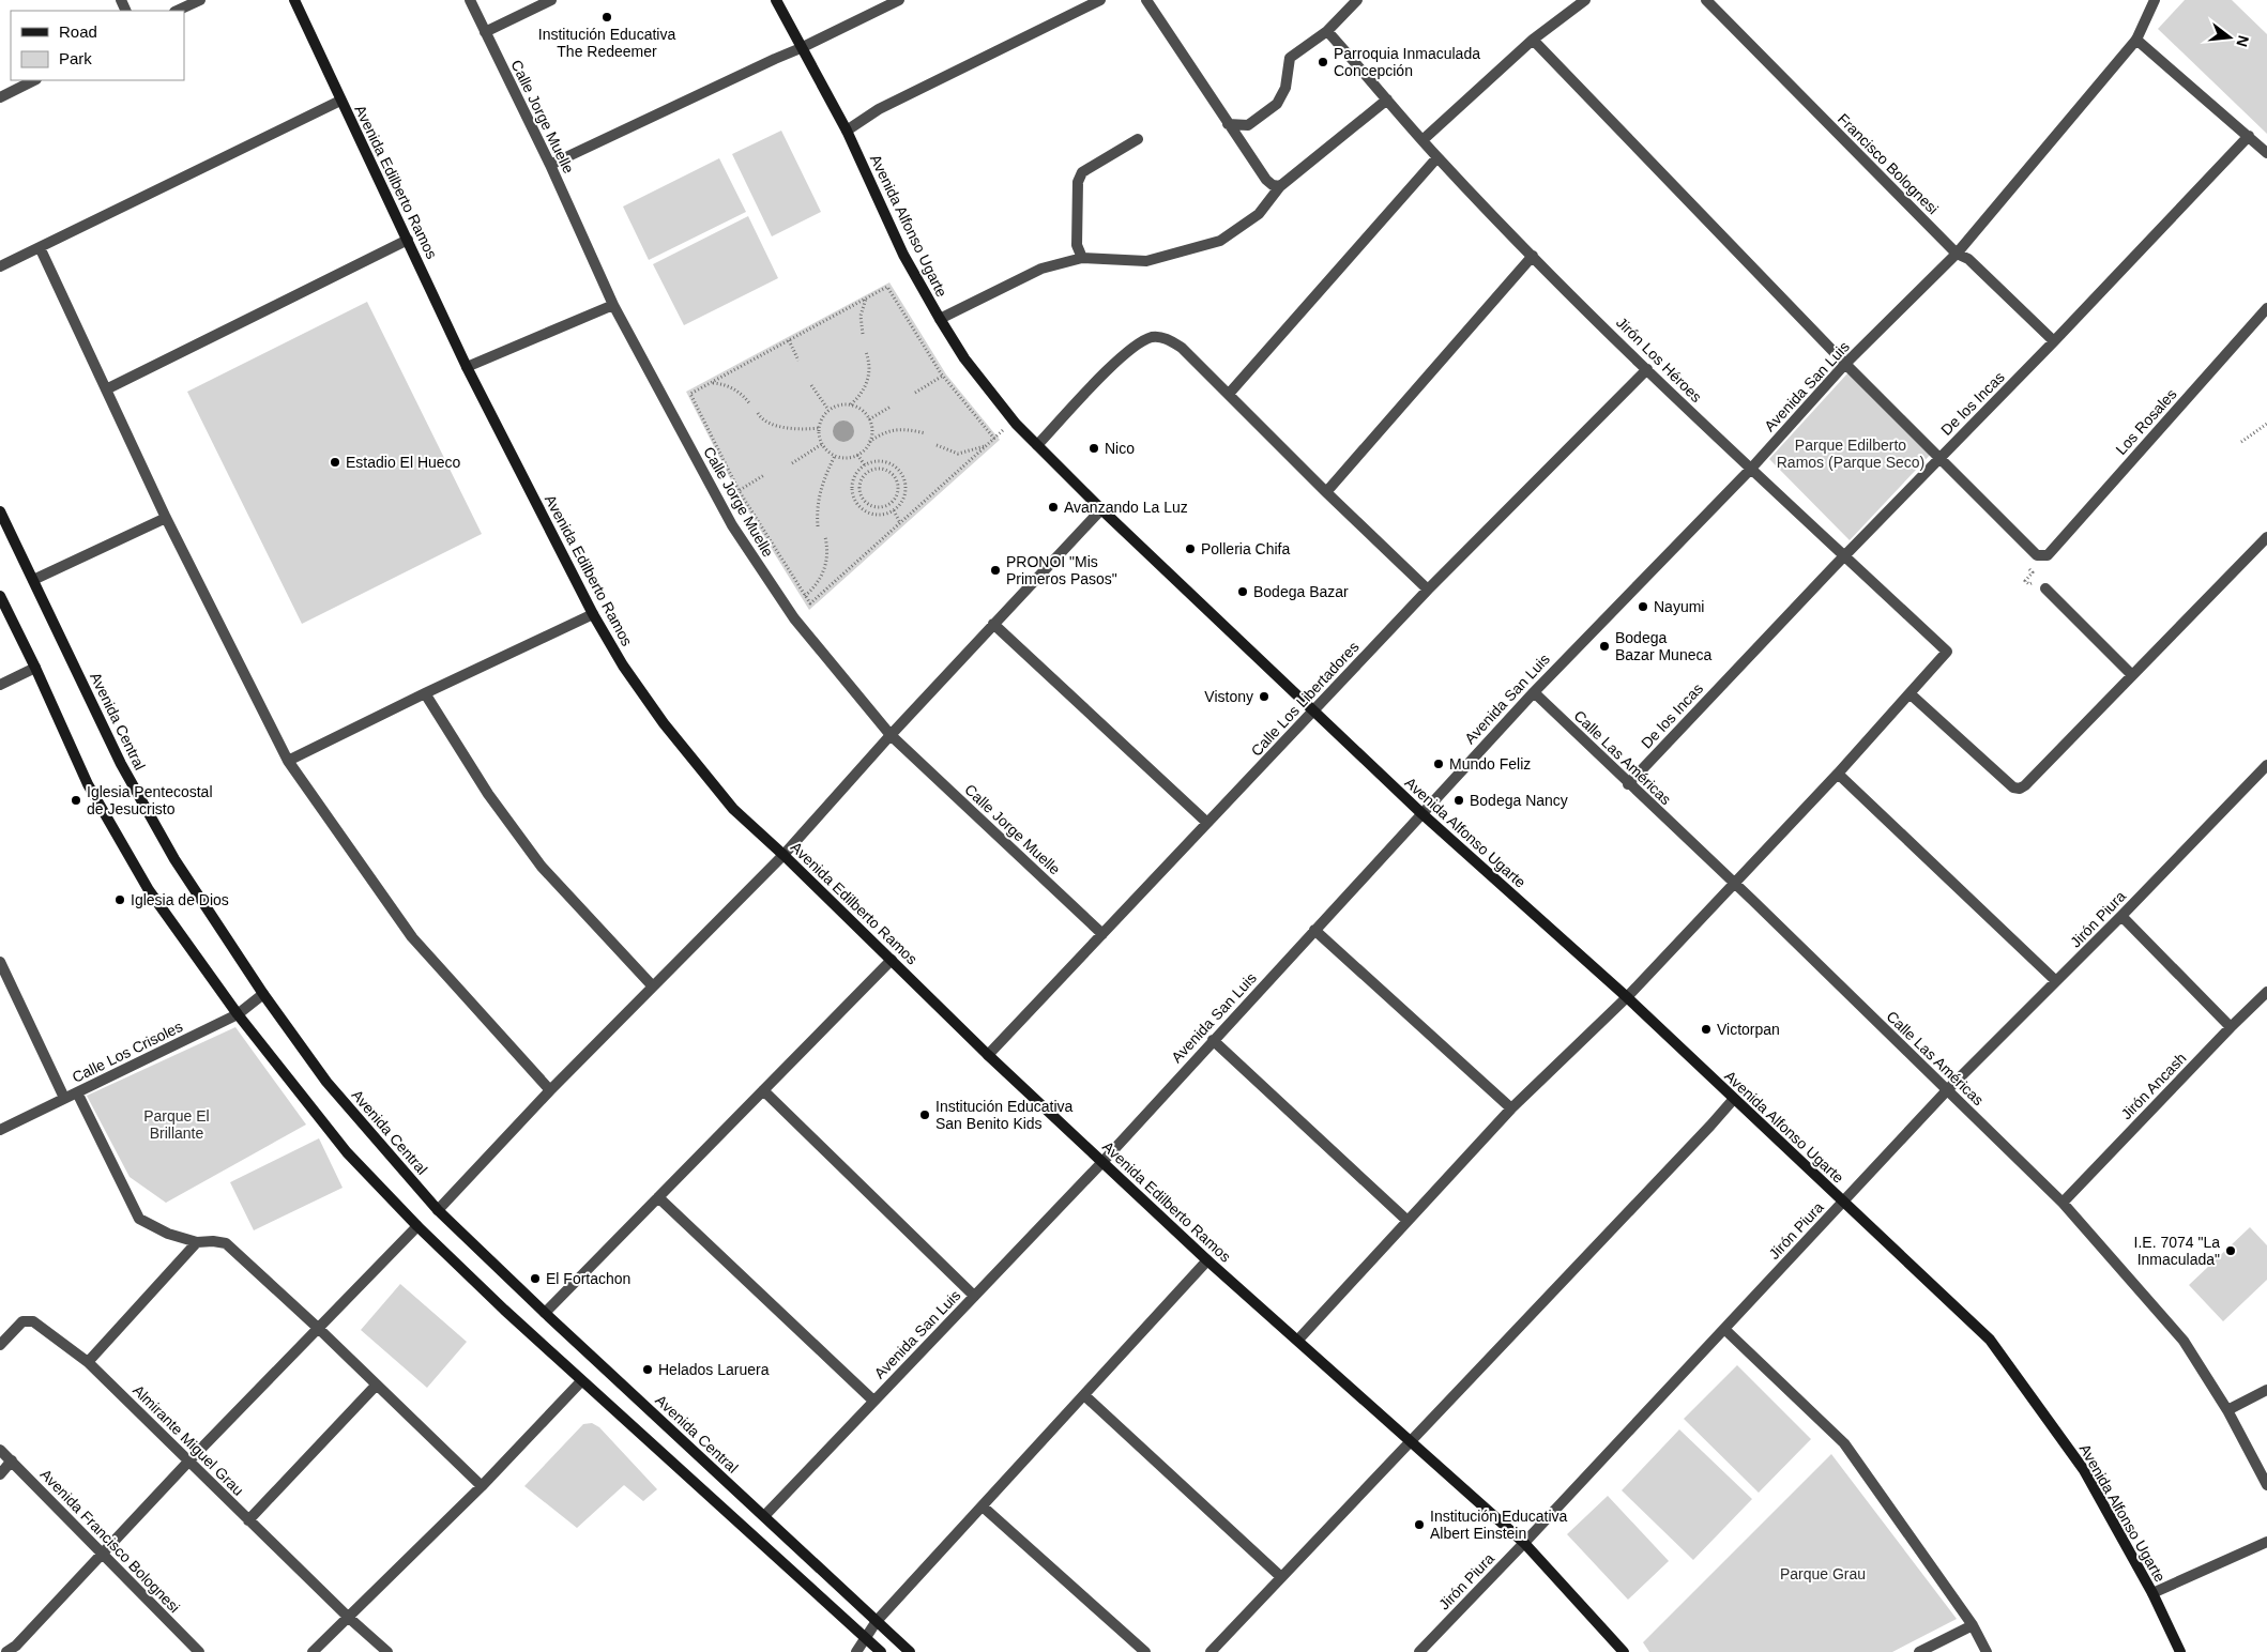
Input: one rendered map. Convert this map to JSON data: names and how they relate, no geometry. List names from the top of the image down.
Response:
{
  "streets": {
    "street": [
      "Calle Jorge Muelle",
      "Francisco Bolognesi",
      "Avenida Edilberto Ramos",
      "Avenida Alfonso Ugarte",
      "Jirón Los Héroes",
      "Avenida San Luis",
      "De los Incas",
      "Los Rosales",
      "Calle Los Libertadores",
      "Avenida Central",
      "Calle Las Américas",
      "Jirón Piura",
      "Calle Los Crisoles",
      "Jirón Ancash",
      "Almirante Miguel Grau",
      "Avenida Francisco Bolognesi"
    ]
  },
  "crossings": [
    ["Calle Jorge Muelle", "Calle Los Libertadores"],
    ["Francisco Bolognesi", "Avenida San Luis"],
    ["Francisco Bolognesi", "De los Incas"],
    ["Avenida Edilberto Ramos", "Avenida San Luis"],
    ["Avenida Edilberto Ramos", "Calle Los Libertadores"],
    ["Avenida Edilberto Ramos", "Jirón Piura"],
    ["Avenida Alfonso Ugarte", "Avenida San Luis"],
    ["Avenida Alfonso Ugarte", "Calle Los Libertadores"],
    ["Avenida Alfonso Ugarte", "Jirón Piura"],
    ["Jirón Los Héroes", "Avenida San Luis"],
    ["Jirón Los Héroes", "De los Incas"],
    ["Jirón Los Héroes", "Calle Los Libertadores"],
    ["Avenida San Luis", "Avenida Central"],
    ["Avenida San Luis", "Calle Las Américas"],
    ["De los Incas", "Calle Las Américas"],
    ["Avenida Central", "Calle Los Crisoles"],
    ["Calle Las Américas", "Jirón Piura"],
    ["Calle Las Américas", "Jirón Ancash"]
  ],
  "parks": ["Parque Edilberto Ramos (Parque Seco)", "Parque El Brillante", "Parque Grau"],
  "places": [
    "Institución Educativa The Redeemer",
    "Parroquia Inmaculada Concepción",
    "Nico",
    "Estadio El Hueco",
    "Avanzando La Luz",
    "Polleria Chifa",
    "PRONOI \"Mis Primeros Pasos\"",
    "Bodega Bazar",
    "Nayumi",
    "Bodega Bazar Muneca",
    "Vistony",
    "Mundo Feliz",
    "Iglesia Pentecostal de Jesucristo",
    "Bodega Nancy",
    "Iglesia de Dios",
    "Victorpan",
    "Institución Educativa San Benito Kids",
    "I.E. 7074 \"La Inmaculada\"",
    "El Fortachon",
    "Helados Laruera",
    "Institución Educativa Albert Einstein"
  ],
  "legend": ["Road", "Park"],
  "north": "right"
}
